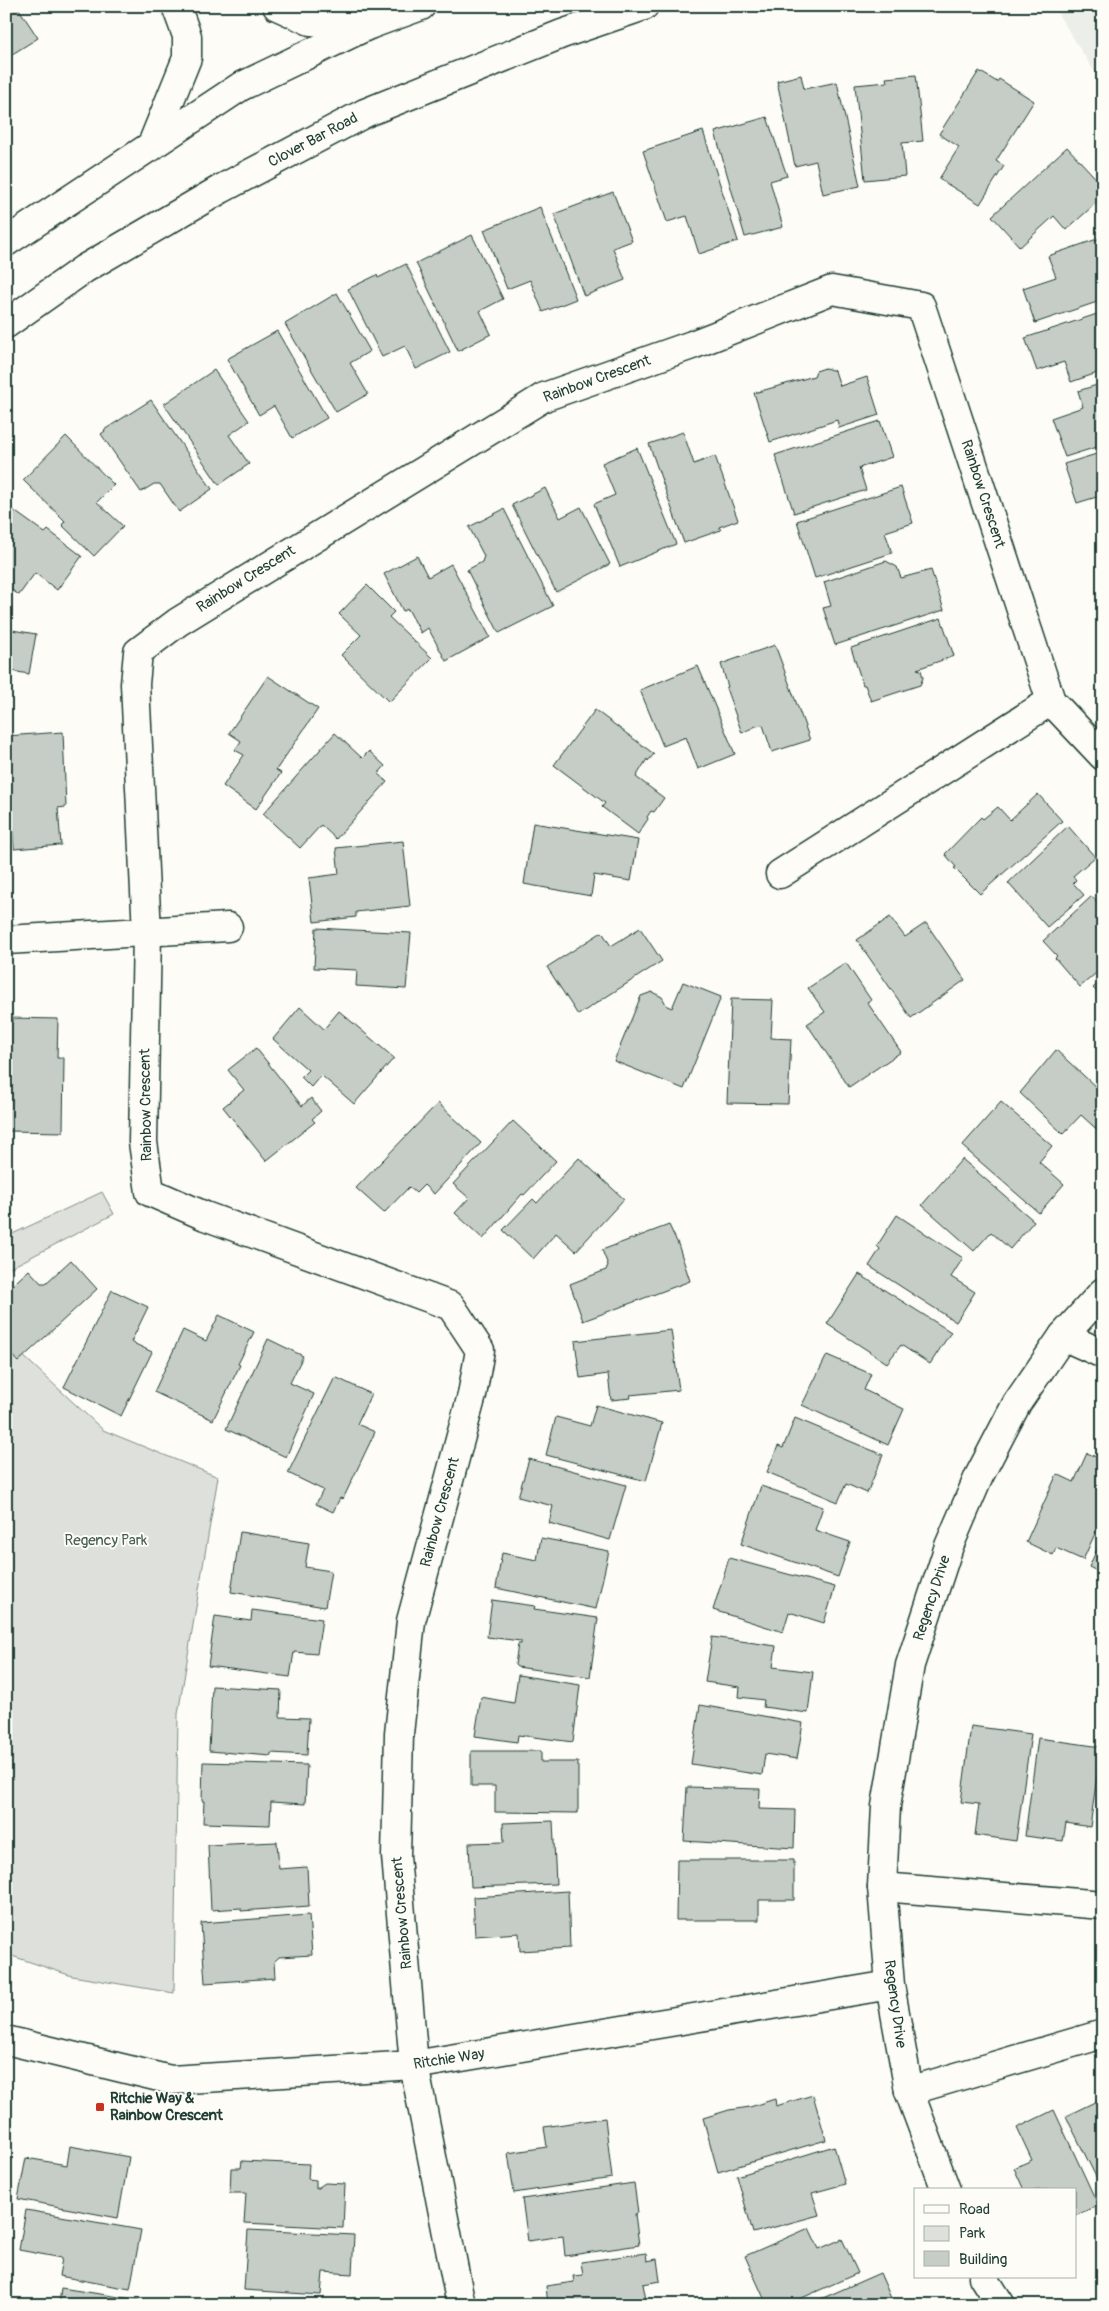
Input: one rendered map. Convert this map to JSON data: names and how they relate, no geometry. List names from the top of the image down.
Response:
{
  "streets": {
    "street": [
      "Clover Bar Road",
      "Rainbow Crescent",
      "Regency Drive",
      "Ritchie Way"
    ]
  },
  "crossings": [
    ["Rainbow Crescent", "Ritchie Way"],
    ["Regency Drive", "Ritchie Way"]
  ],
  "parks": ["Regency Park"],
  "places": {
    "transit": ["Ritchie Way & Rainbow Crescent"]
  },
  "legend": ["Road", "Park", "Building"]
}
